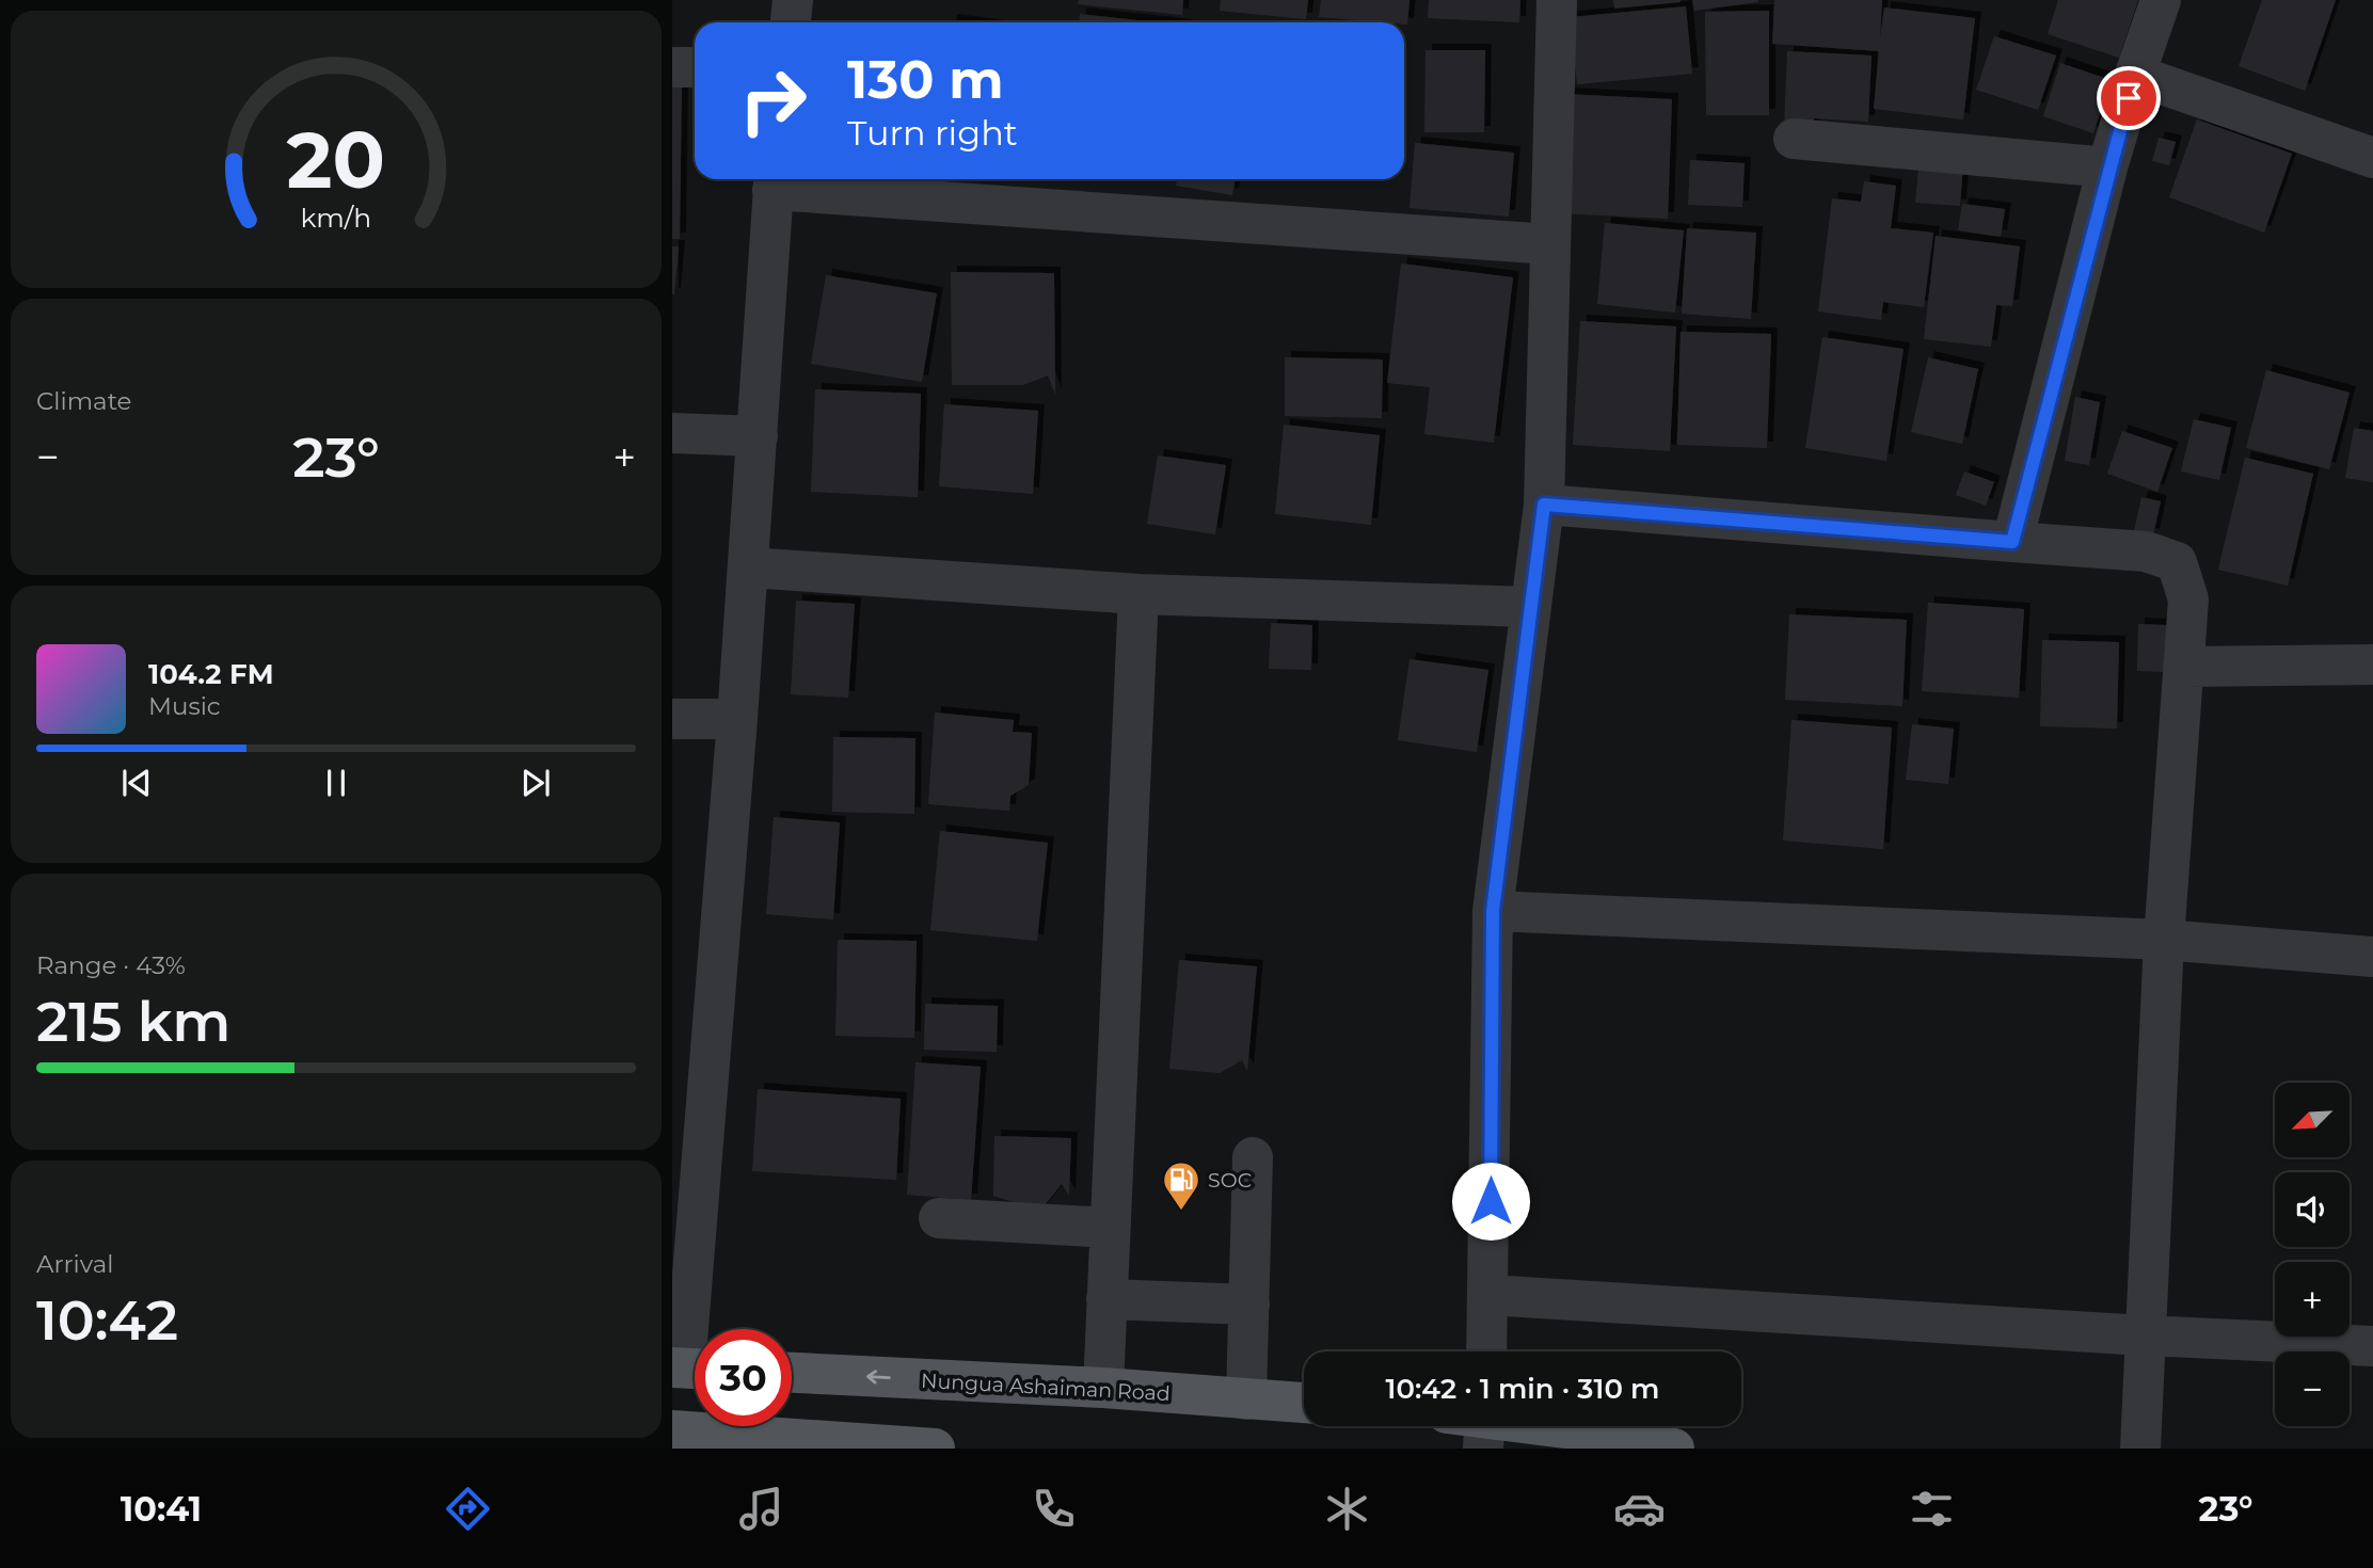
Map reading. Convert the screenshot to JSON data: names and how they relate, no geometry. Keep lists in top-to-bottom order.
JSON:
{
  "streets": {
    "main road": ["Nungua Ashaiman Road"]
  },
  "places": {
    "fuel station": ["SOC"]
  },
  "north": "bottom left",
  "page": {
    "turn": ["130 m", "Turn right"],
    "tile": [
      "Climate",
      ["Range · 43%", "215 km"],
      ["Arrival", "10:42"]
    ],
    "heat": ["−", "23°", "+"],
    "song": ["104.2 FM", "Music"],
    "map_buttons": ["+", "−"],
    "limit": "30",
    "trip": "10:42 · 1 min · 310 m",
    "tabs": ["10:41", "23°"],
    "gauge": ["20", "km/h"]
  }
}
